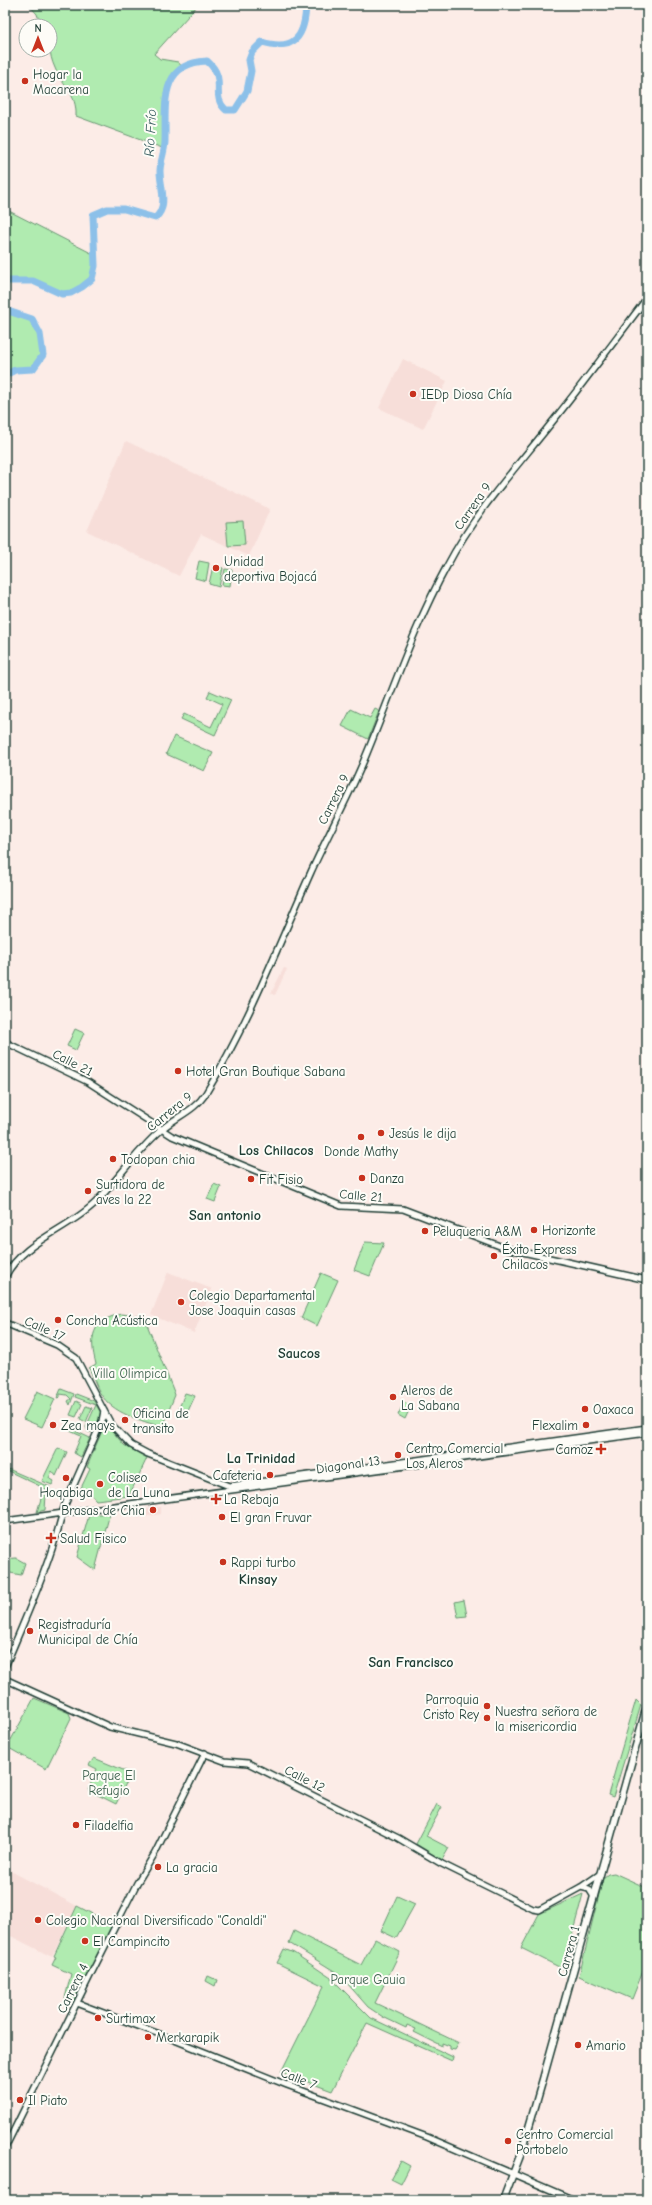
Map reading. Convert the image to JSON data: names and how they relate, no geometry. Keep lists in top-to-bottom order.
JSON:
{
  "streets": {
    "main road": ["Carrera 1"],
    "street": [
      "Carrera 9",
      "Calle 21",
      "Calle 17",
      "Diagonal 13",
      "Calle 12",
      "Carrera 4",
      "Calle 7"
    ]
  },
  "crossings": [
    ["Carrera 9", "Calle 21"],
    ["Calle 17", "Diagonal 13"],
    ["Calle 12", "Carrera 1"],
    ["Calle 12", "Carrera 4"],
    ["Carrera 1", "Calle 7"],
    ["Carrera 4", "Calle 7"]
  ],
  "districts": [
    "Los Chilacos",
    "San antonio",
    "Saucos",
    "La Trinidad",
    "Kinsay",
    "San Francisco"
  ],
  "water": ["Río Frío"],
  "parks": ["Villa Olimpica", "Parque El Refugio", "Parque Gauia"],
  "places": {
    "other": [
      "Hogar la Macarena",
      "IEDp Diosa Chía",
      "Unidad deportiva Bojacá",
      "Hotel Gran Boutique Sabana",
      "Jesús le dija",
      "Donde Mathy",
      "Todopan chia",
      "Danza",
      "Fit Fisio",
      "Surtidora de aves la 22",
      "Horizonte",
      "Peluqueria A&M",
      "Éxito Express Chilacos",
      "Colegio Departamental Jose Joaquin casas",
      "Concha Acústica",
      "Aleros de La Sabana",
      "Oaxaca",
      "Oficina de transito",
      "Zea mays",
      "Flexalim",
      "Centro Comercial Los Aleros",
      "Cafeteria",
      "Hoqabiga",
      "Coliseo de La Luna",
      "Brasas de Chia",
      "El gran Fruvar",
      "Rappi turbo",
      "Registraduría Municipal de Chía",
      "Parroquia Cristo Rey",
      "Nuestra señora de la misericordia",
      "Filadelfia",
      "La gracia",
      "Colegio Nacional Diversificado \"Conaldi\"",
      "El Campincito",
      "Surtimax",
      "Merkarapik",
      "Amario",
      "Il Piato",
      "Centro Comercial Portobelo"
    ],
    "health": ["Camoz", "La Rebaja", "Salud Fisico"]
  },
  "north": "top"
}
